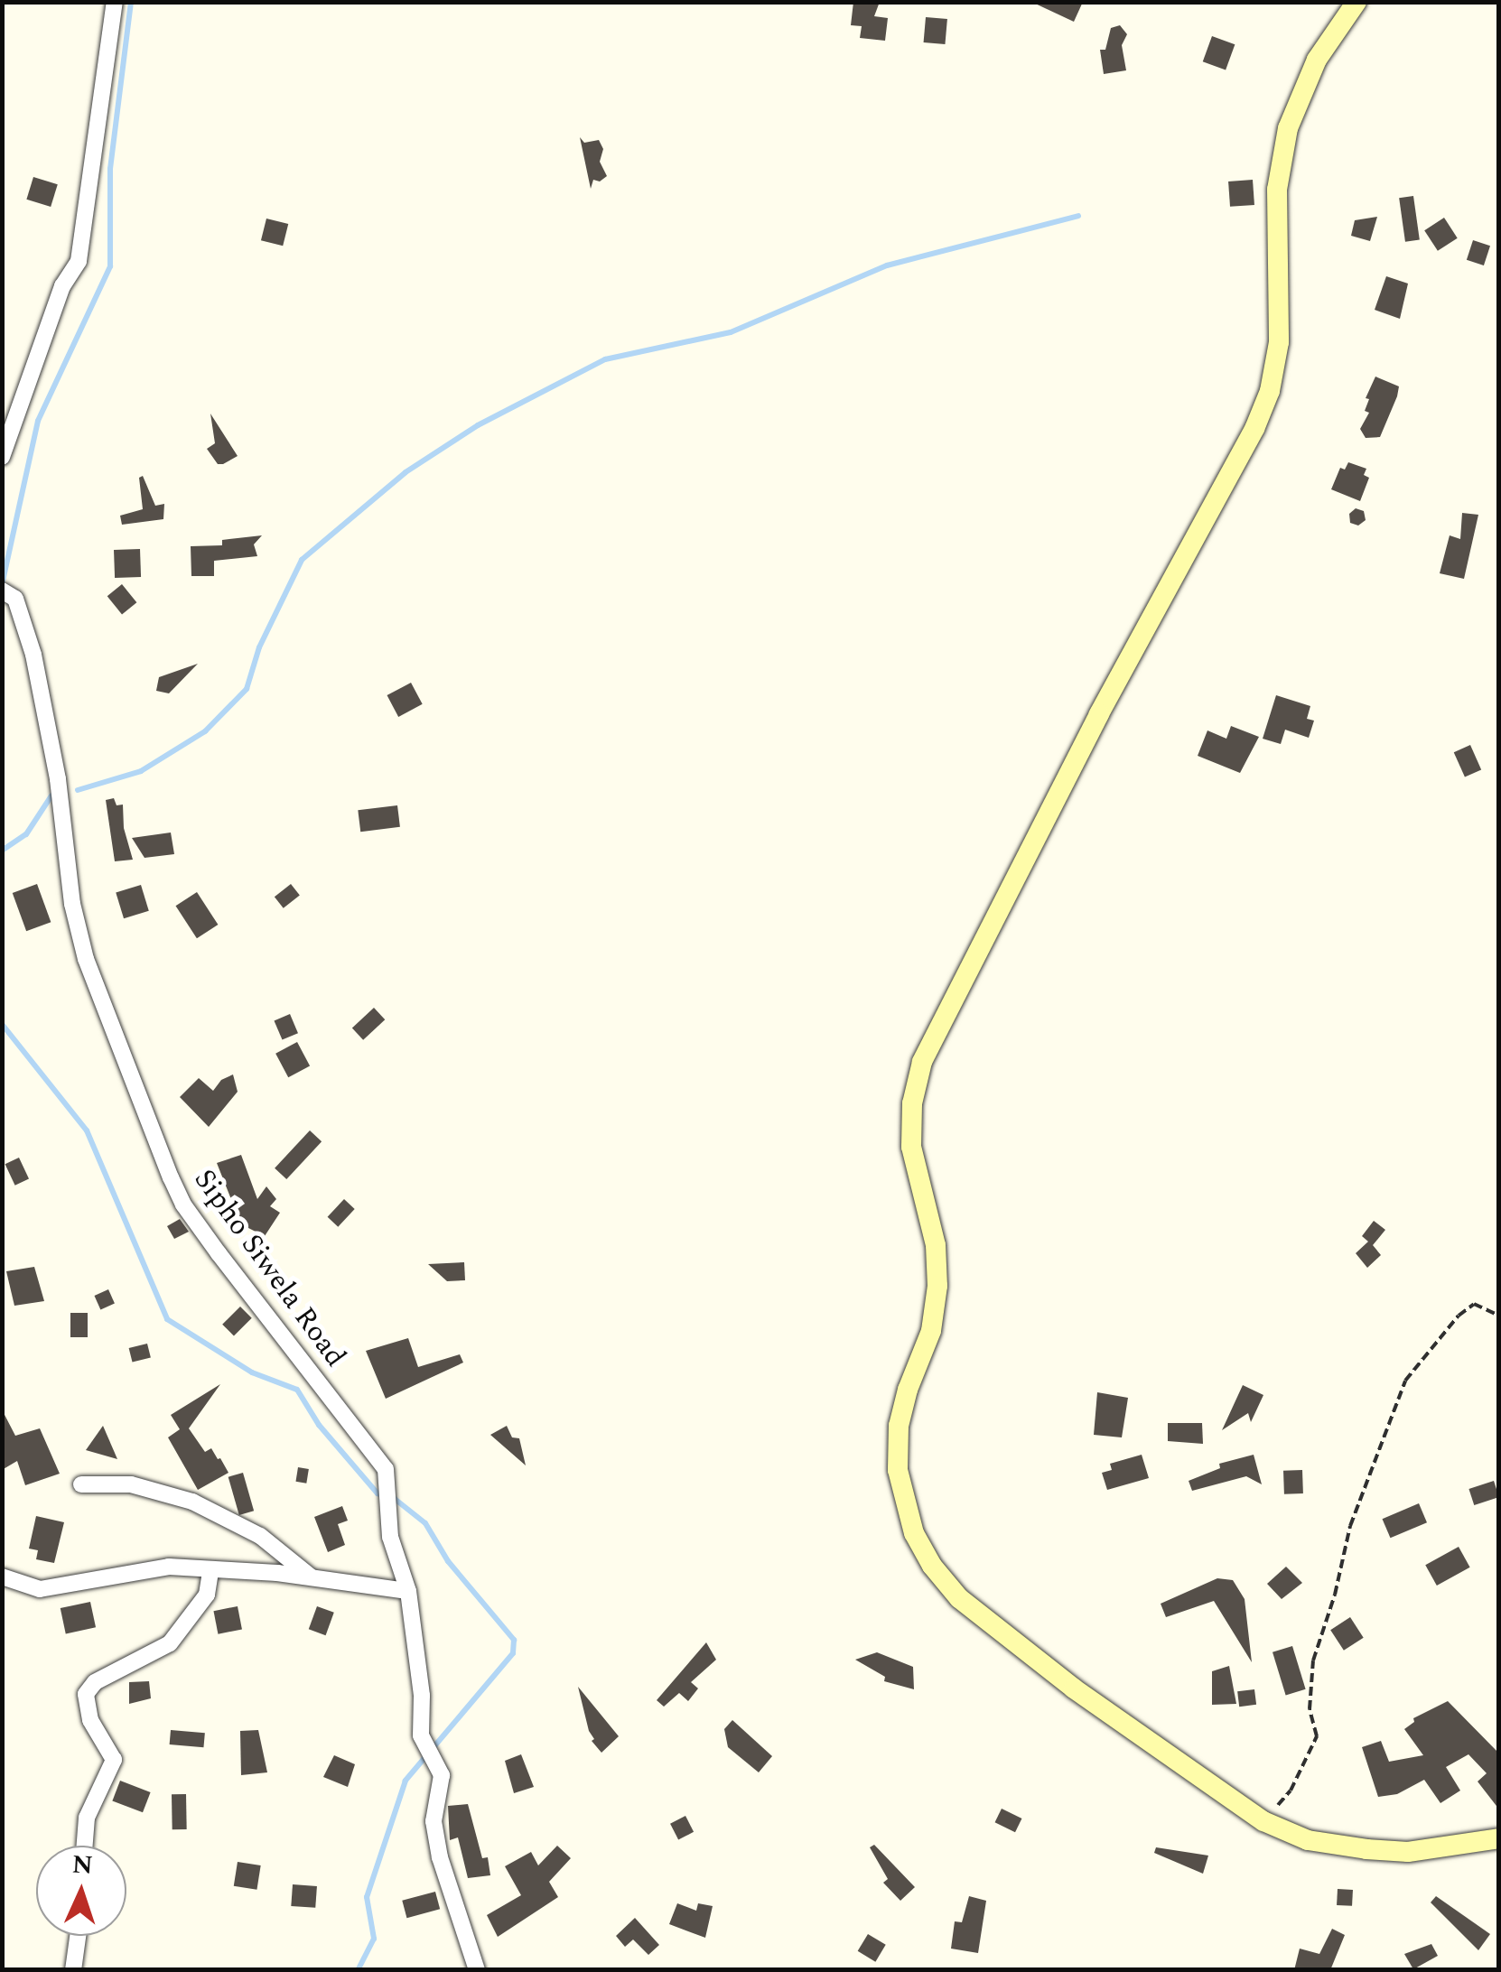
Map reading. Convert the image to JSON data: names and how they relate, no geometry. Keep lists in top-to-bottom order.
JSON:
{
  "streets": {
    "street": ["Sipho Siwela Road"]
  },
  "north": "top"
}
